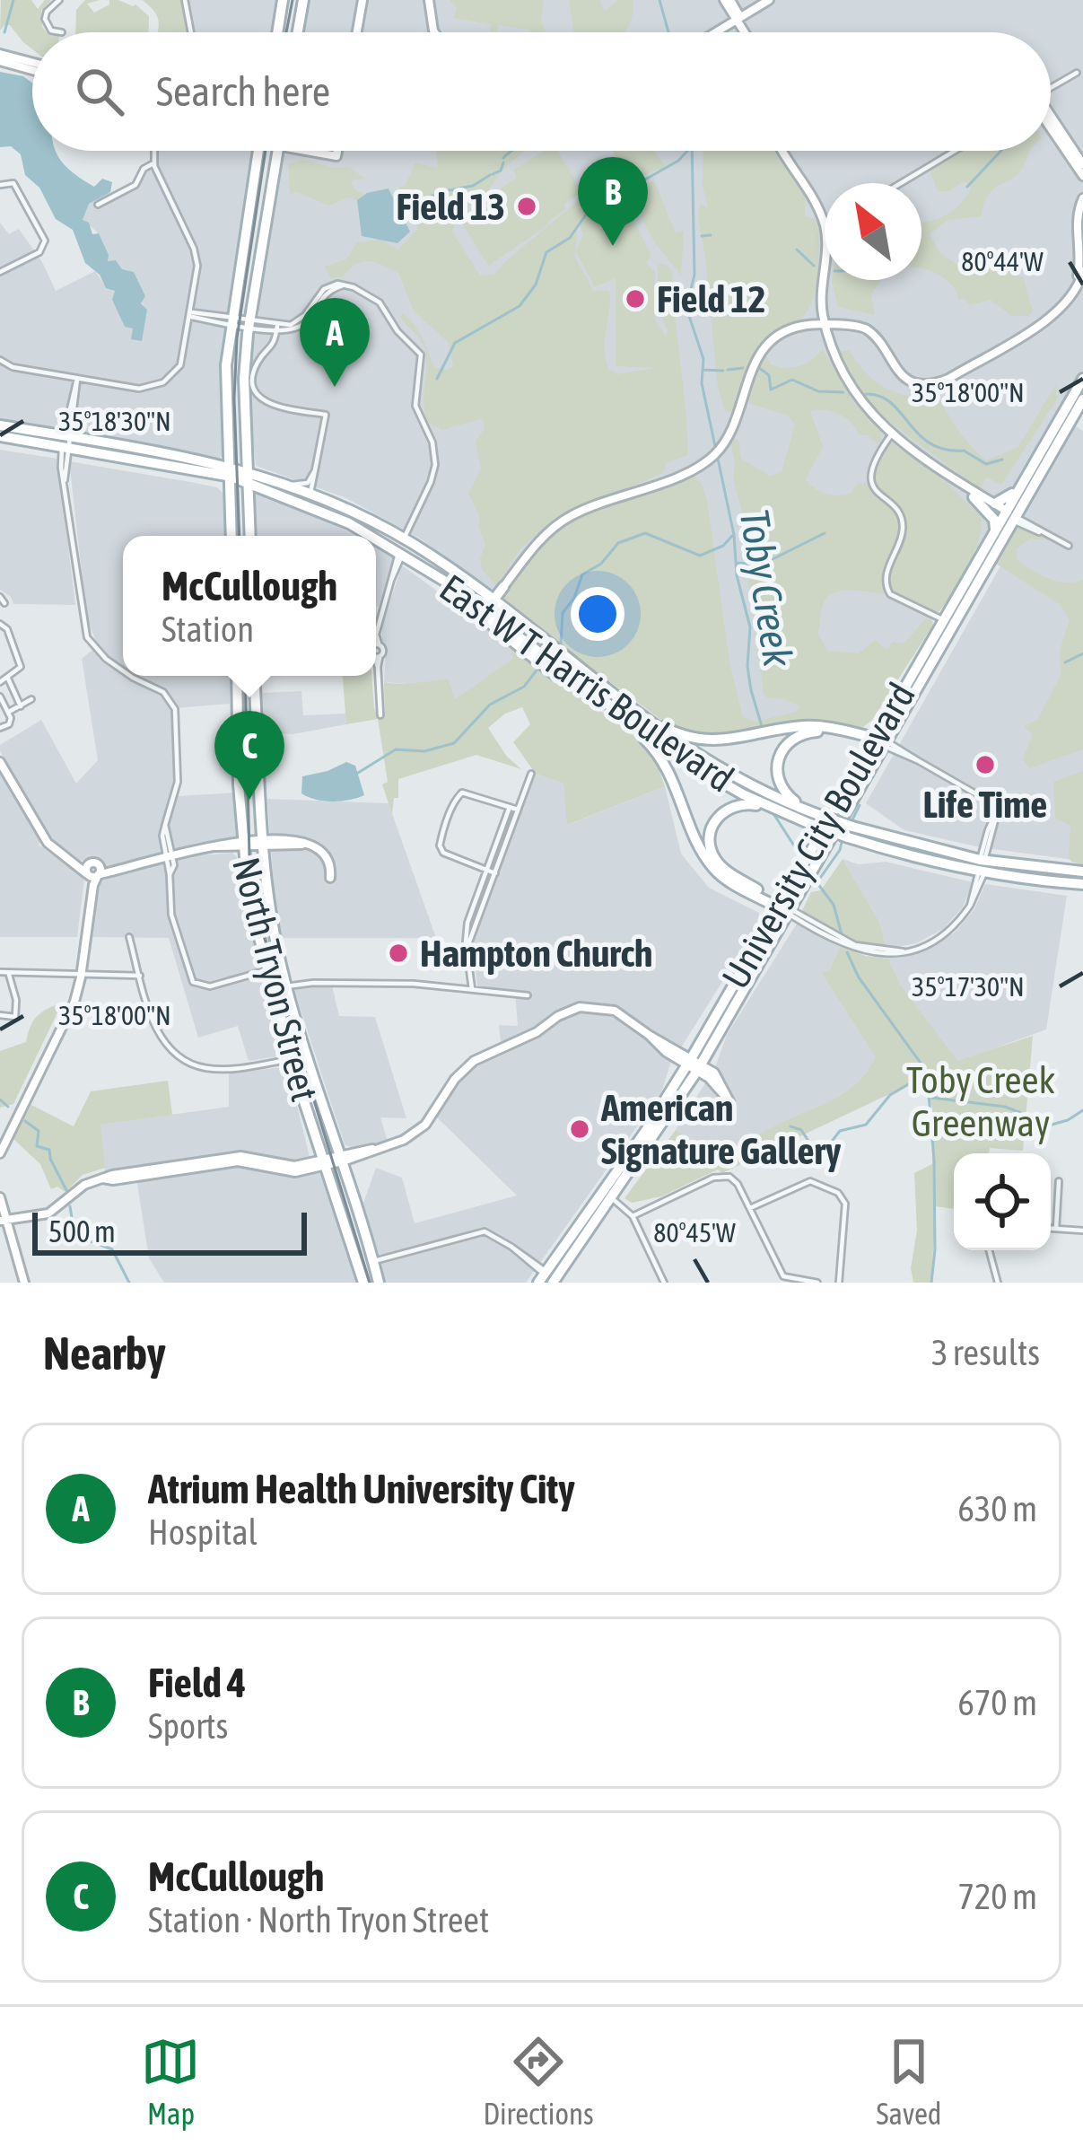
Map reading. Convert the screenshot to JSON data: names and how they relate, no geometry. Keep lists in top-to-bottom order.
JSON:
{
  "streets": {
    "main road": ["East W T Harris Boulevard", "University City Boulevard", "North Tryon Street"]
  },
  "water": ["Toby Creek"],
  "parks": ["Toby Creek Greenway"],
  "places": [
    "Field 13",
    "Field 12",
    "Life Time",
    "Hampton Church",
    "American Signature Gallery"
  ],
  "scale_bar": "500 m",
  "north": "top left",
  "page": {
    "search": "Search here",
    "pins": ["B", "A", "C"],
    "popup": ["McCullough", "Station"],
    "scale": "500 m",
    "heading": ["Nearby", "3 results"],
    "list": [
      {
        "mark": "A",
        "name": "Atrium Health University City",
        "note": "Hospital",
        "value": "630 m"
      },
      {
        "mark": "B",
        "name": "Field 4",
        "note": "Sports",
        "value": "670 m"
      },
      {
        "mark": "C",
        "name": "McCullough",
        "note": "Station · North Tryon Street",
        "value": "720 m"
      }
    ],
    "nav": ["Map", "Directions", "Saved"]
  },
  "coordinates": [
    "80°44'W",
    "35°18'00\"N",
    "35°18'30\"N",
    "35°17'30\"N",
    "80°45'W"
  ]
}
